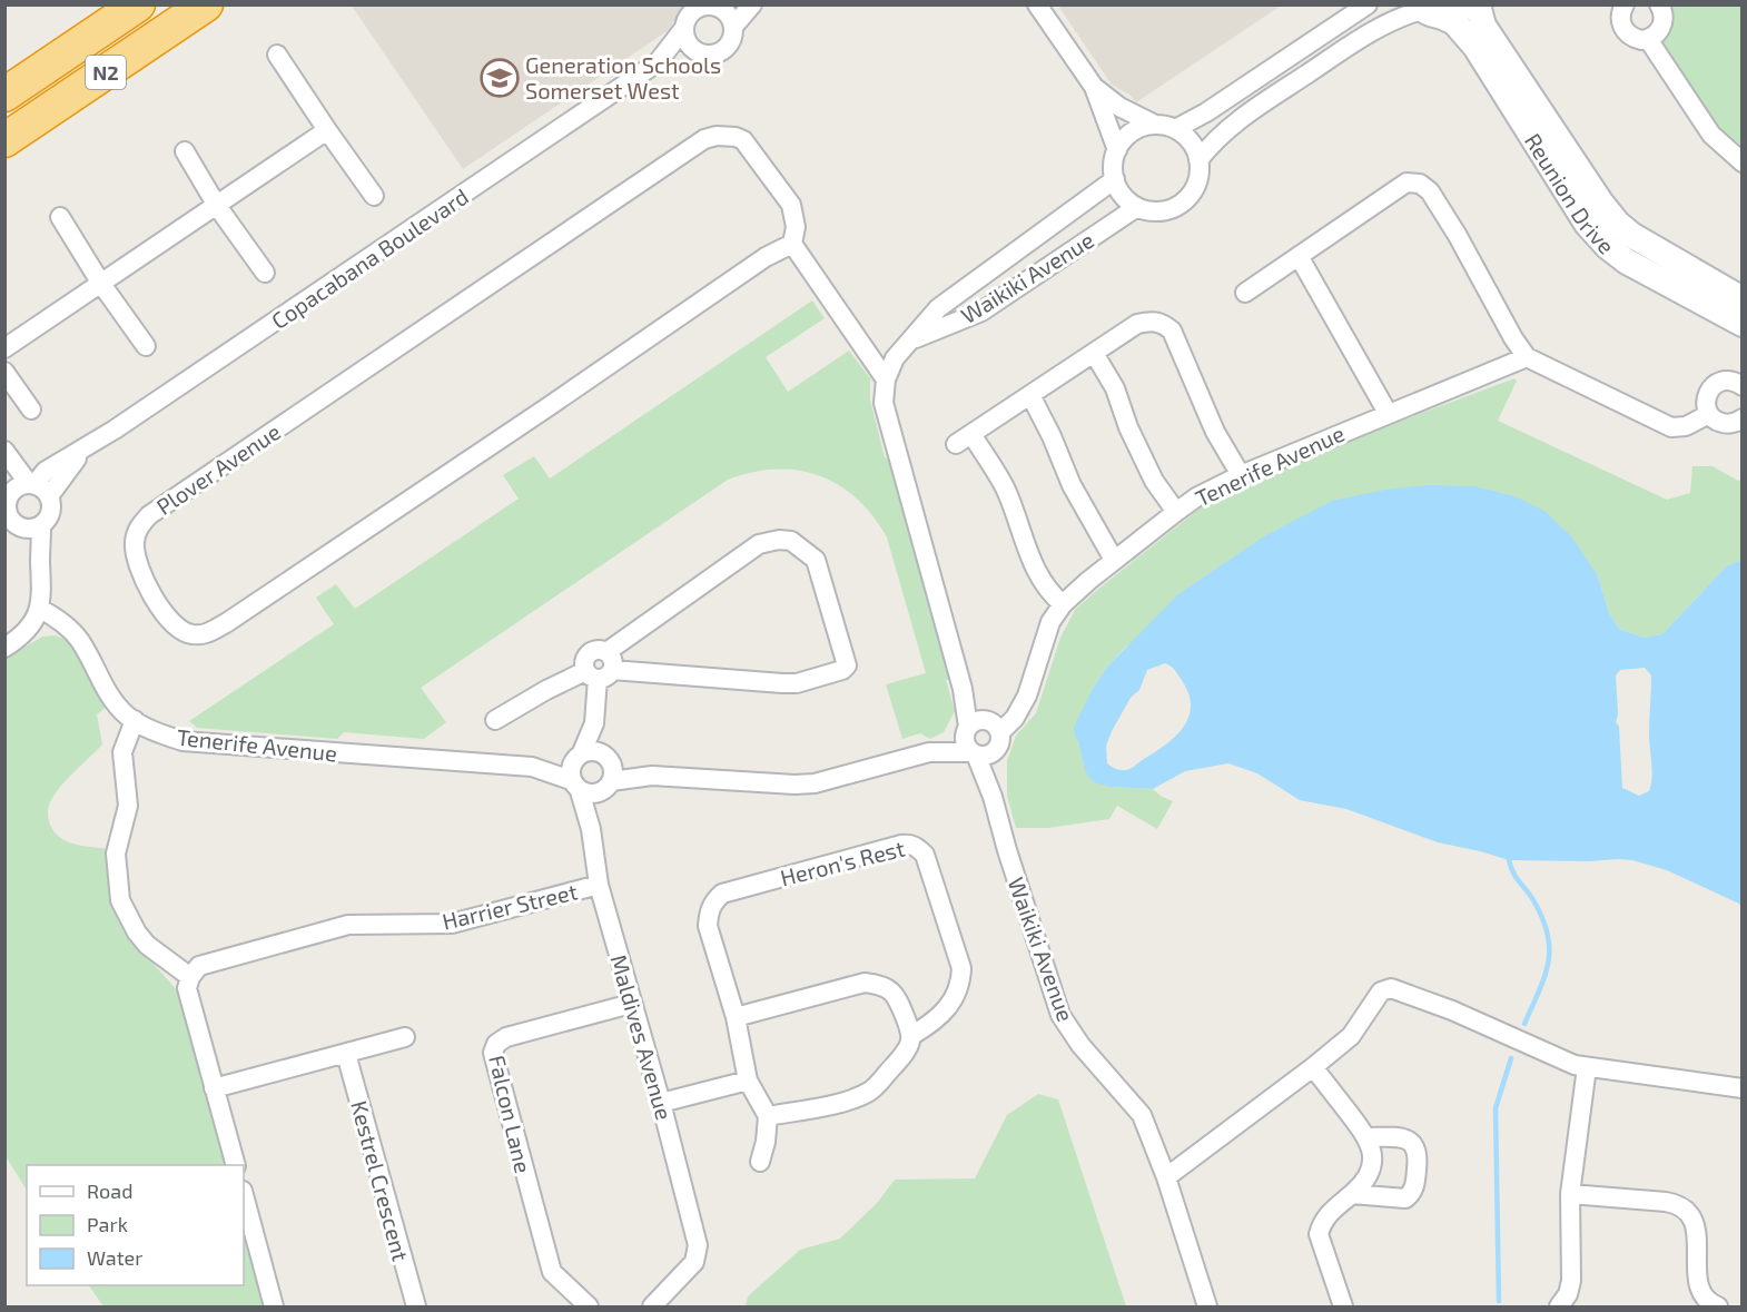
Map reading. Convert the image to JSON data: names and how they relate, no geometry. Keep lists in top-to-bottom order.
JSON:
{
  "streets": {
    "highway": ["N2"],
    "street": [
      "Reunion Drive",
      "Copacabana Boulevard",
      "Waikiki Avenue",
      "Tenerife Avenue",
      "Plover Avenue",
      "Heron's Rest",
      "Harrier Street",
      "Maldives Avenue",
      "Falcon Lane",
      "Kestrel Crescent"
    ]
  },
  "crossings": [
    ["Waikiki Avenue", "Tenerife Avenue"],
    ["Tenerife Avenue", "Maldives Avenue"],
    ["Harrier Street", "Maldives Avenue"],
    ["Maldives Avenue", "Falcon Lane"]
  ],
  "places": {
    "school or university": ["Generation Schools Somerset West"]
  },
  "legend": ["Road", "Park", "Water"]
}
